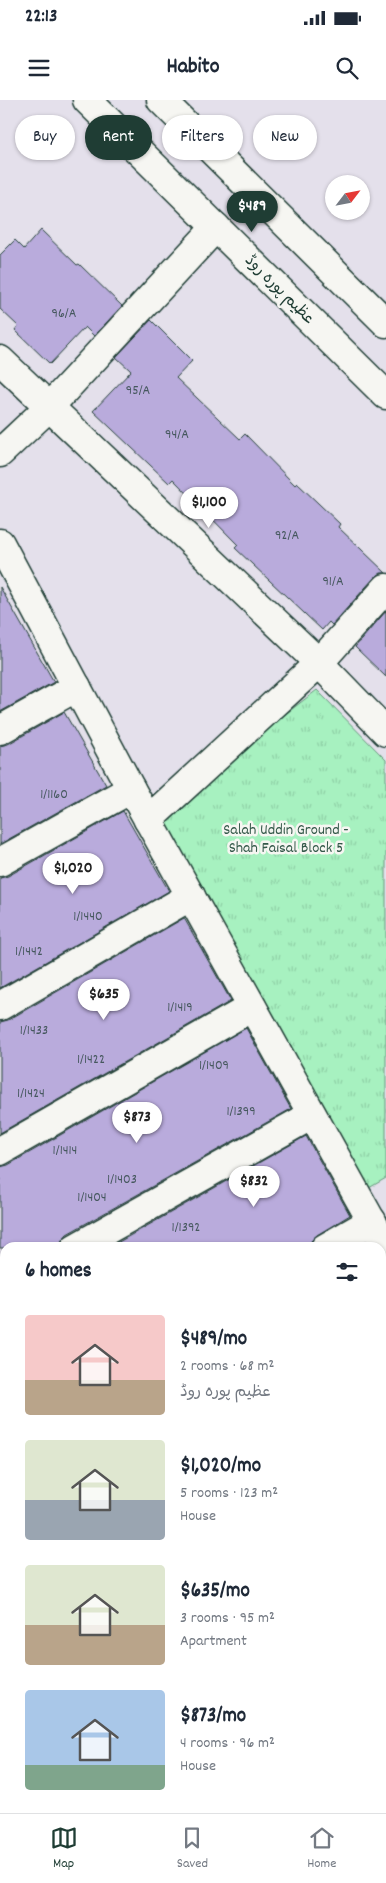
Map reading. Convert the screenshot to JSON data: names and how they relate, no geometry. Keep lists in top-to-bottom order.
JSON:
{
  "streets": {
    "street": ["عظیم پورہ روڈ"]
  },
  "parks": ["Salah Uddin Ground - Shah Faisal Block 5"],
  "house_numbers": [
    "96/A",
    "95/A",
    "94/A",
    "92/A",
    "91/A",
    "1/1160",
    "1/1440",
    "1/1442",
    "1/1419",
    "1/1433",
    "1/1422",
    "1/1409",
    "1/1424",
    "1/1399",
    "1/1414",
    "1/1403",
    "1/1404",
    "1/1392"
  ],
  "north": "top right",
  "page": {
    "status": "22:13",
    "header": "Habito",
    "chip": [
      "Buy",
      "Rent",
      "Filters",
      "New"
    ],
    "price": [
      "$489",
      "$1,100",
      "$1,020",
      "$635",
      "$873",
      "$832"
    ],
    "heading": "6 homes",
    "list": [
      {
        "name": "$489/mo",
        "note": "2 rooms · 68 m² · عظیم پورہ روڈ"
      },
      {
        "name": "$1,020/mo",
        "note": "5 rooms · 123 m² · House"
      },
      {
        "name": "$635/mo",
        "note": "3 rooms · 95 m² · Apartment"
      },
      {
        "name": "$873/mo",
        "note": "4 rooms · 96 m² · House"
      }
    ],
    "tabs": ["Map", "Saved", "Home"]
  }
}
